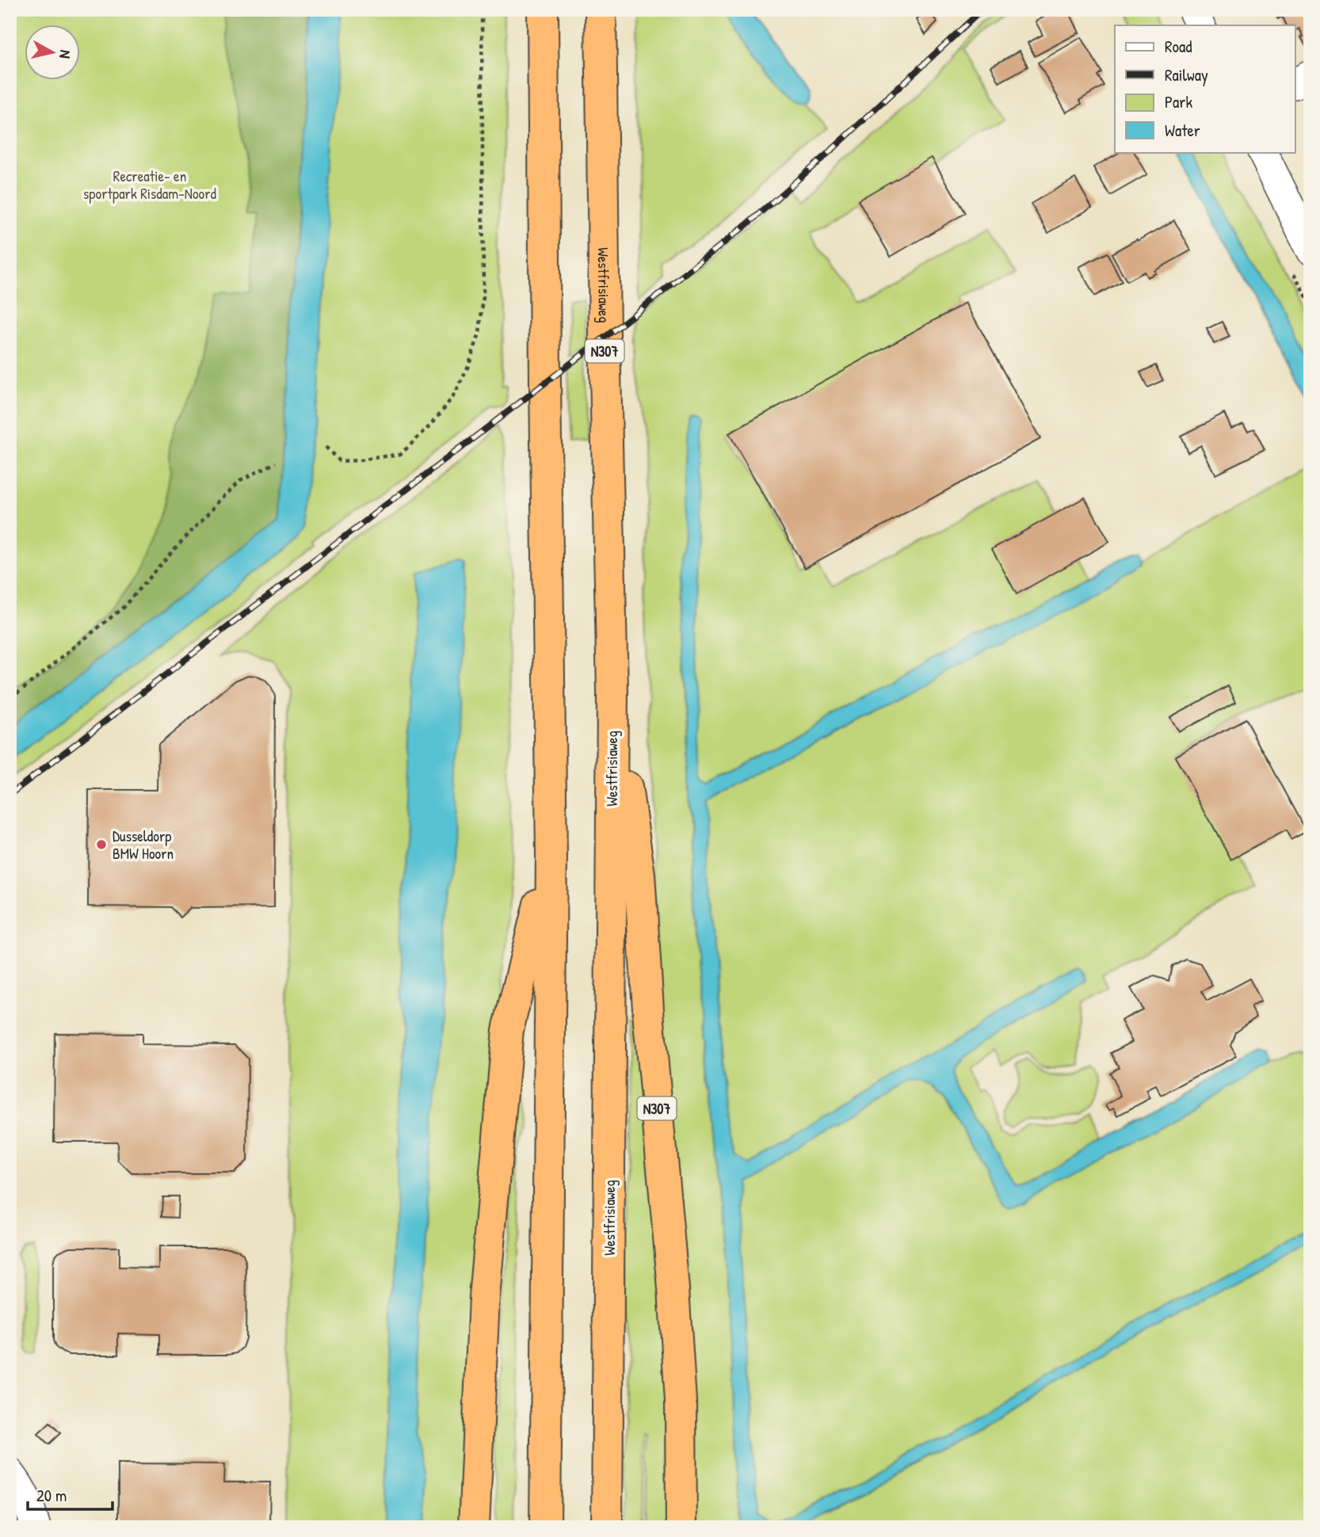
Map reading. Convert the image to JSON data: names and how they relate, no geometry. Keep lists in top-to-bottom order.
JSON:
{
  "streets": {
    "highway": ["Westfrisiaweg", "N307"]
  },
  "crossings": [
    ["Westfrisiaweg", "N307"]
  ],
  "parks": ["Recreatie- en sportpark Risdam-Noord"],
  "places": ["Dusseldorp BMW Hoorn"],
  "legend": [
    "Road",
    "Railway",
    "Park",
    "Water"
  ],
  "scale_bar": "20 m",
  "north": "right"
}
